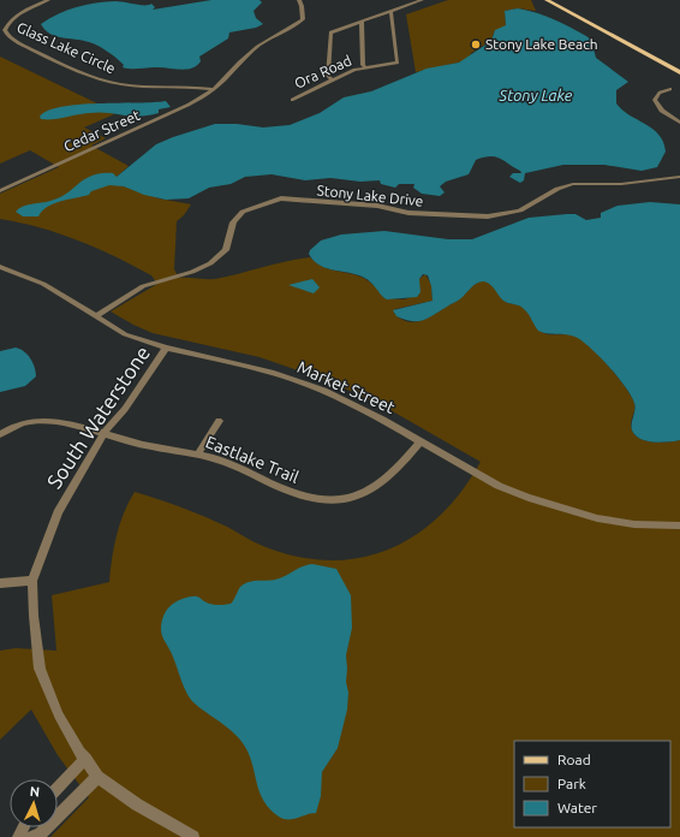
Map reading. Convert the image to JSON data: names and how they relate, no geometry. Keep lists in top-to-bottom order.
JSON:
{
  "streets": {
    "street": [
      "Glass Lake Circle",
      "Ora Road",
      "Cedar Street",
      "Stony Lake Drive",
      "Market Street",
      "South Waterstone",
      "Eastlake Trail"
    ]
  },
  "crossings": [
    ["Glass Lake Circle", "Cedar Street"],
    ["Stony Lake Drive", "Market Street"],
    ["Market Street", "South Waterstone"],
    ["Market Street", "Eastlake Trail"],
    ["South Waterstone", "Eastlake Trail"]
  ],
  "water": ["Stony Lake"],
  "places": ["Stony Lake Beach"],
  "legend": ["Road", "Park", "Water"],
  "north": "top"
}
